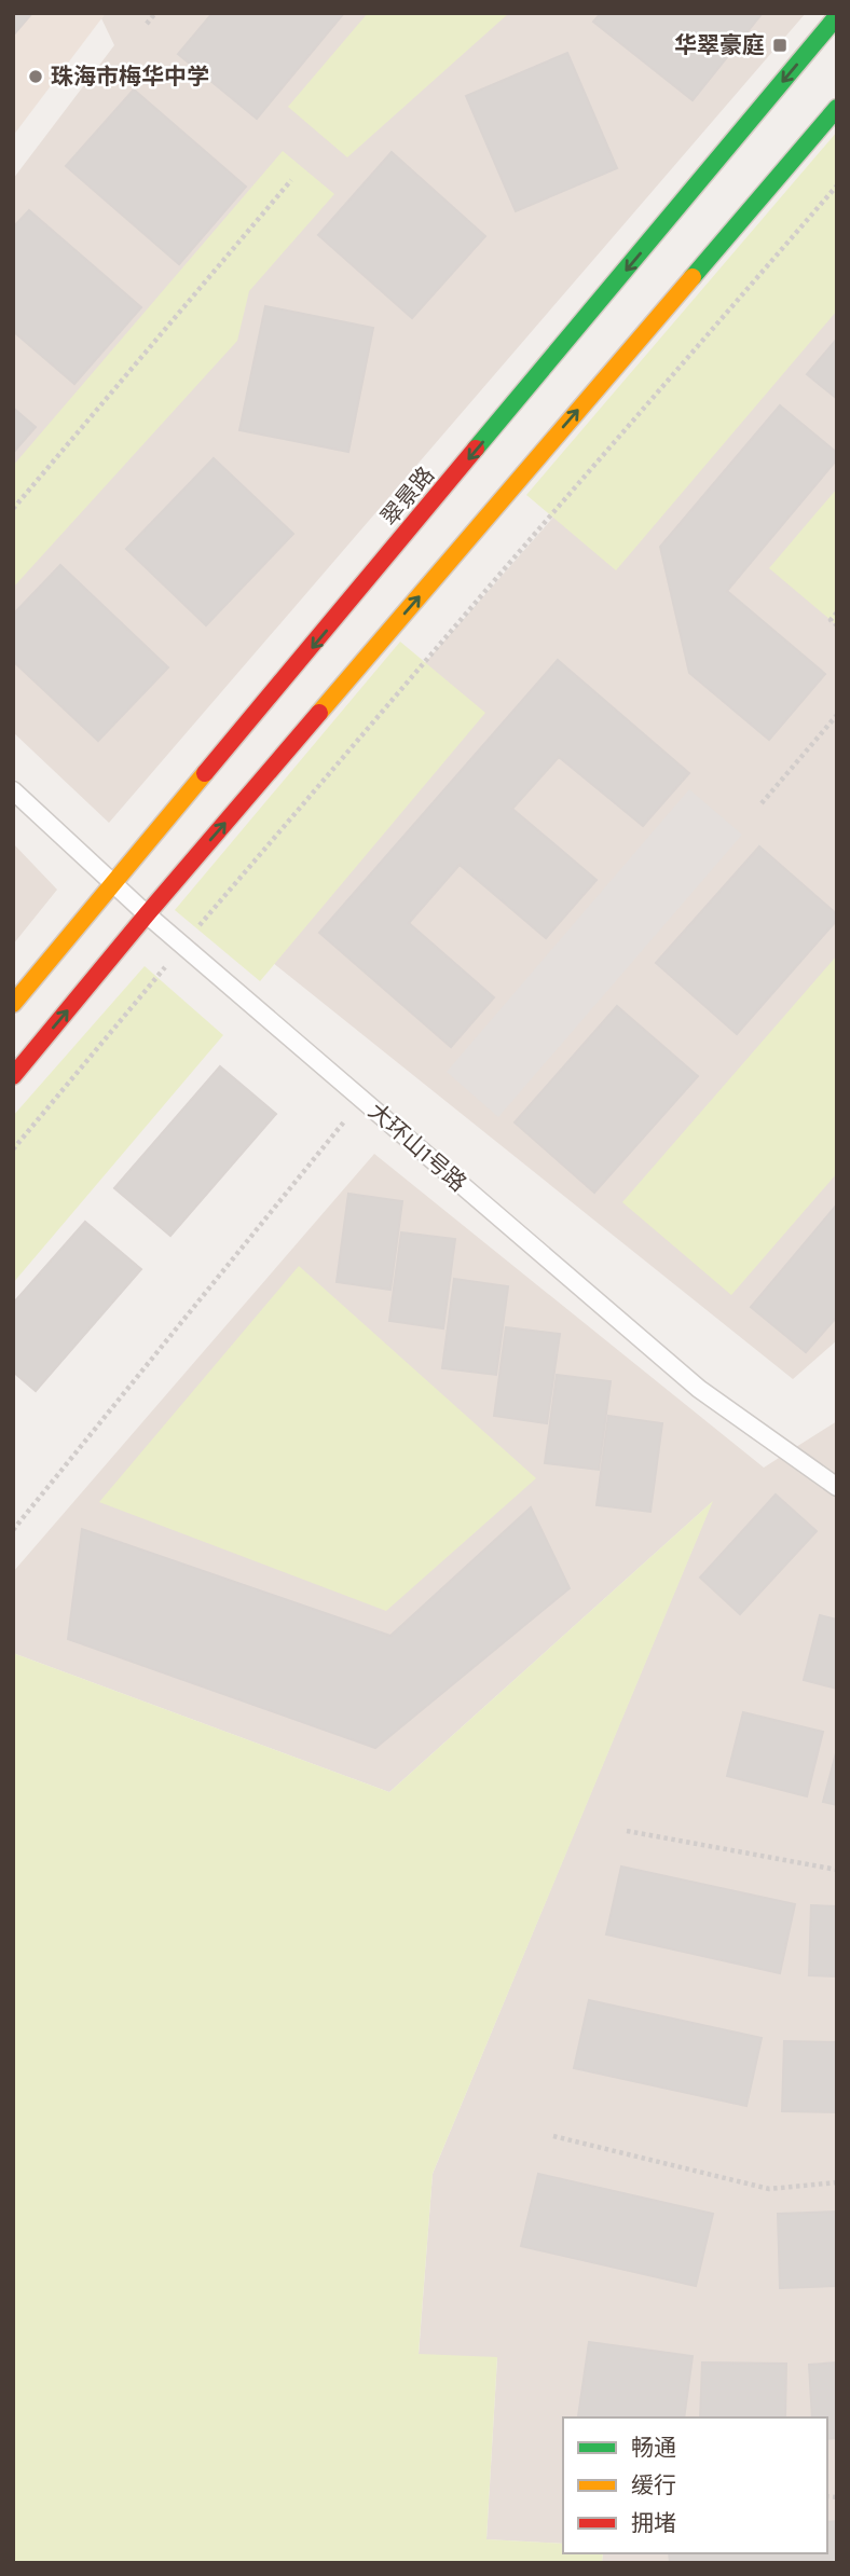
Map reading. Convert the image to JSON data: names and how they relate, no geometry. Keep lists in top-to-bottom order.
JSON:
{
  "streets": {
    "main road": ["翠景路"],
    "lane": ["大环山1号路"]
  },
  "crossings": [
    ["翠景路", "大环山1号路"]
  ],
  "places": {
    "transit": ["华翠豪庭"],
    "other": ["珠海市梅华中学"]
  },
  "legend": ["畅通", "缓行", "拥堵"]
}
